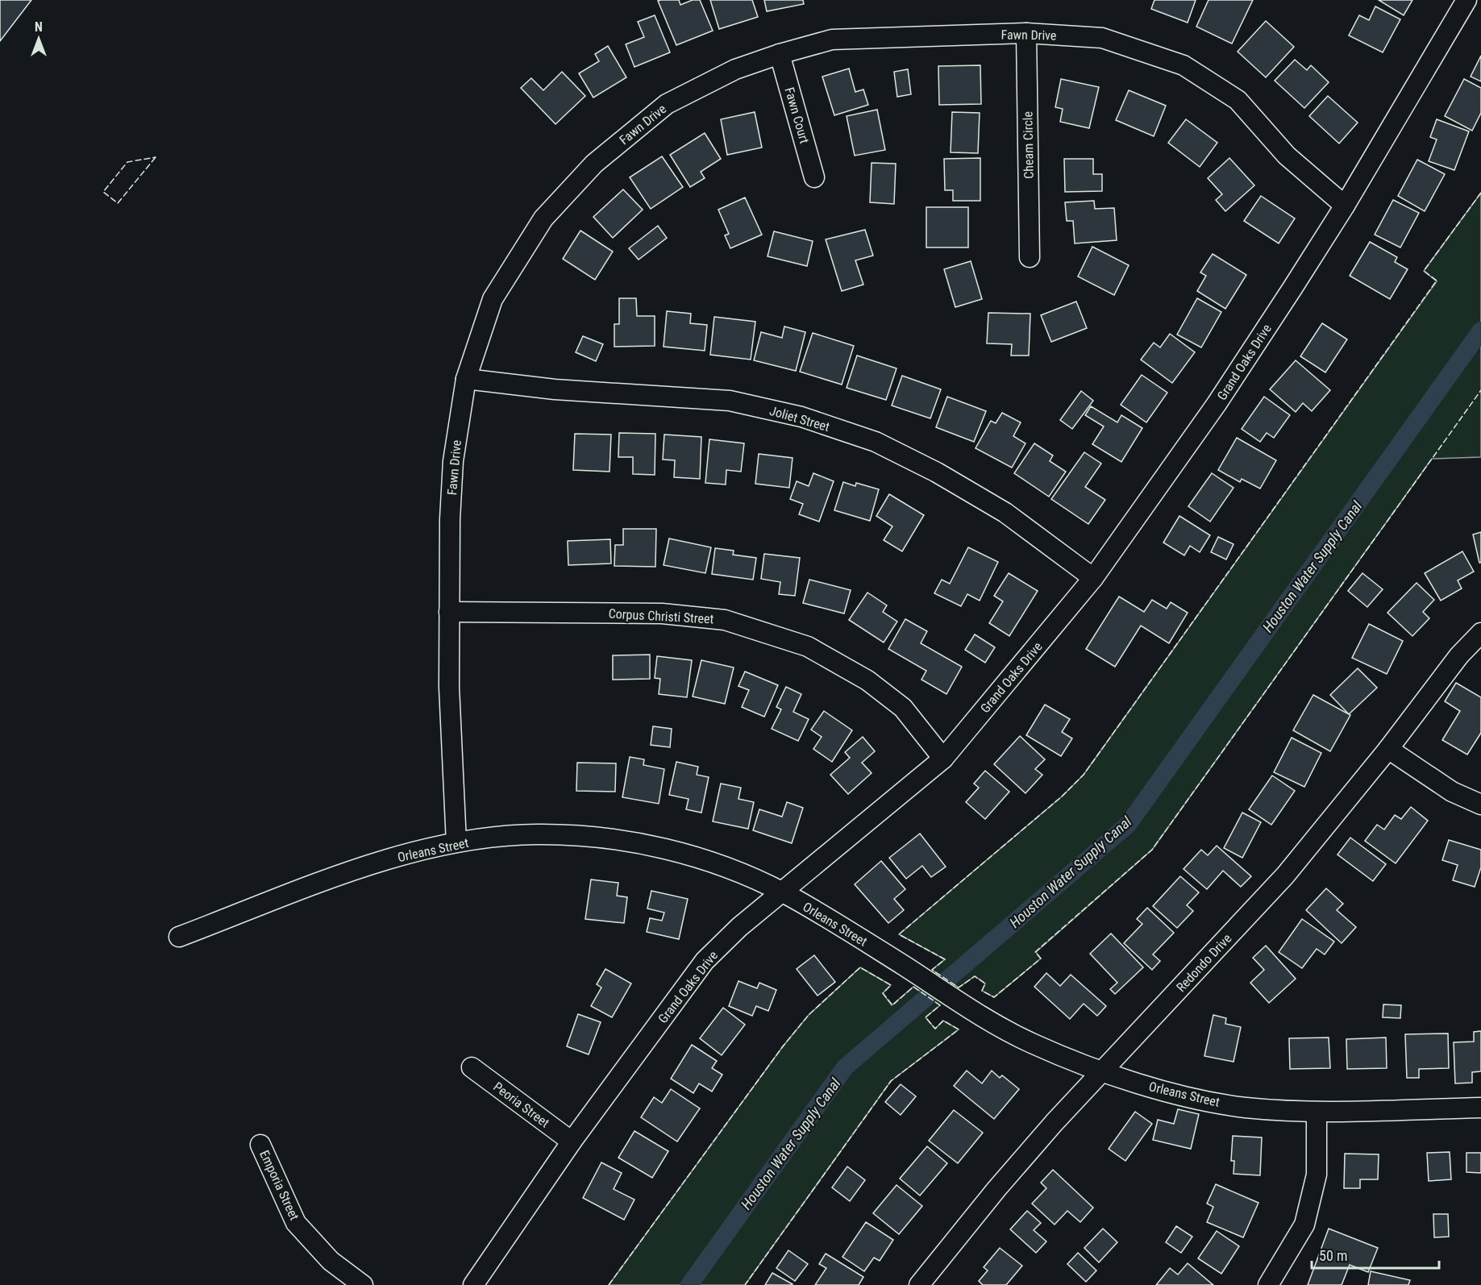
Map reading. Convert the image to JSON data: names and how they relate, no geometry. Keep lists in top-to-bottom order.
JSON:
{
  "streets": {
    "street": [
      "Fawn Drive",
      "Fawn Court",
      "Cheam Circle",
      "Grand Oaks Drive",
      "Joliet Street",
      "Corpus Christi Street",
      "Orleans Street",
      "Redondo Drive",
      "Peoria Street",
      "Emporia Street"
    ]
  },
  "crossings": [
    ["Fawn Drive", "Fawn Court"],
    ["Fawn Drive", "Cheam Circle"],
    ["Fawn Drive", "Grand Oaks Drive"],
    ["Fawn Drive", "Joliet Street"],
    ["Fawn Drive", "Corpus Christi Street"],
    ["Fawn Drive", "Orleans Street"],
    ["Grand Oaks Drive", "Joliet Street"],
    ["Grand Oaks Drive", "Corpus Christi Street"],
    ["Grand Oaks Drive", "Orleans Street"],
    ["Grand Oaks Drive", "Peoria Street"],
    ["Orleans Street", "Redondo Drive"]
  ],
  "water": ["Houston Water Supply Canal"],
  "scale_bar": "50 m",
  "north": "top"
}
